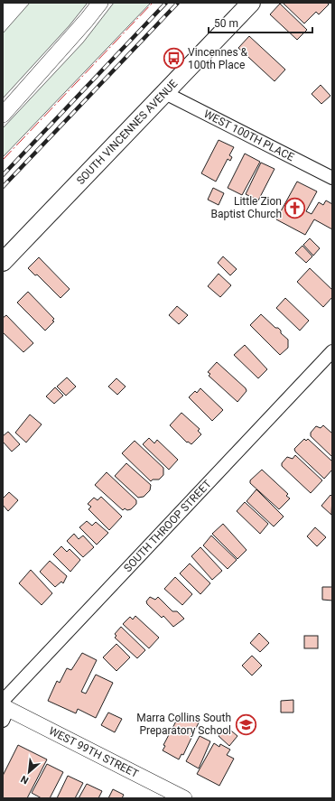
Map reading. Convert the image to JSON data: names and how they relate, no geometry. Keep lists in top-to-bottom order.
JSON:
{
  "streets": {
    "main road": ["SOUTH VINCENNES AVENUE"],
    "street": ["WEST 100TH PLACE", "SOUTH THROOP STREET", "WEST 99TH STREET"]
  },
  "crossings": [
    ["SOUTH VINCENNES AVENUE", "WEST 100TH PLACE"],
    ["SOUTH THROOP STREET", "WEST 99TH STREET"]
  ],
  "places": {
    "bus stop": ["Vincennes & 100th Place"],
    "church": ["Little Zion Baptist Church"],
    "school or university": ["Marra Collins South Preparatory School"]
  },
  "scale_bar": "50 m",
  "north": "bottom left"
}
